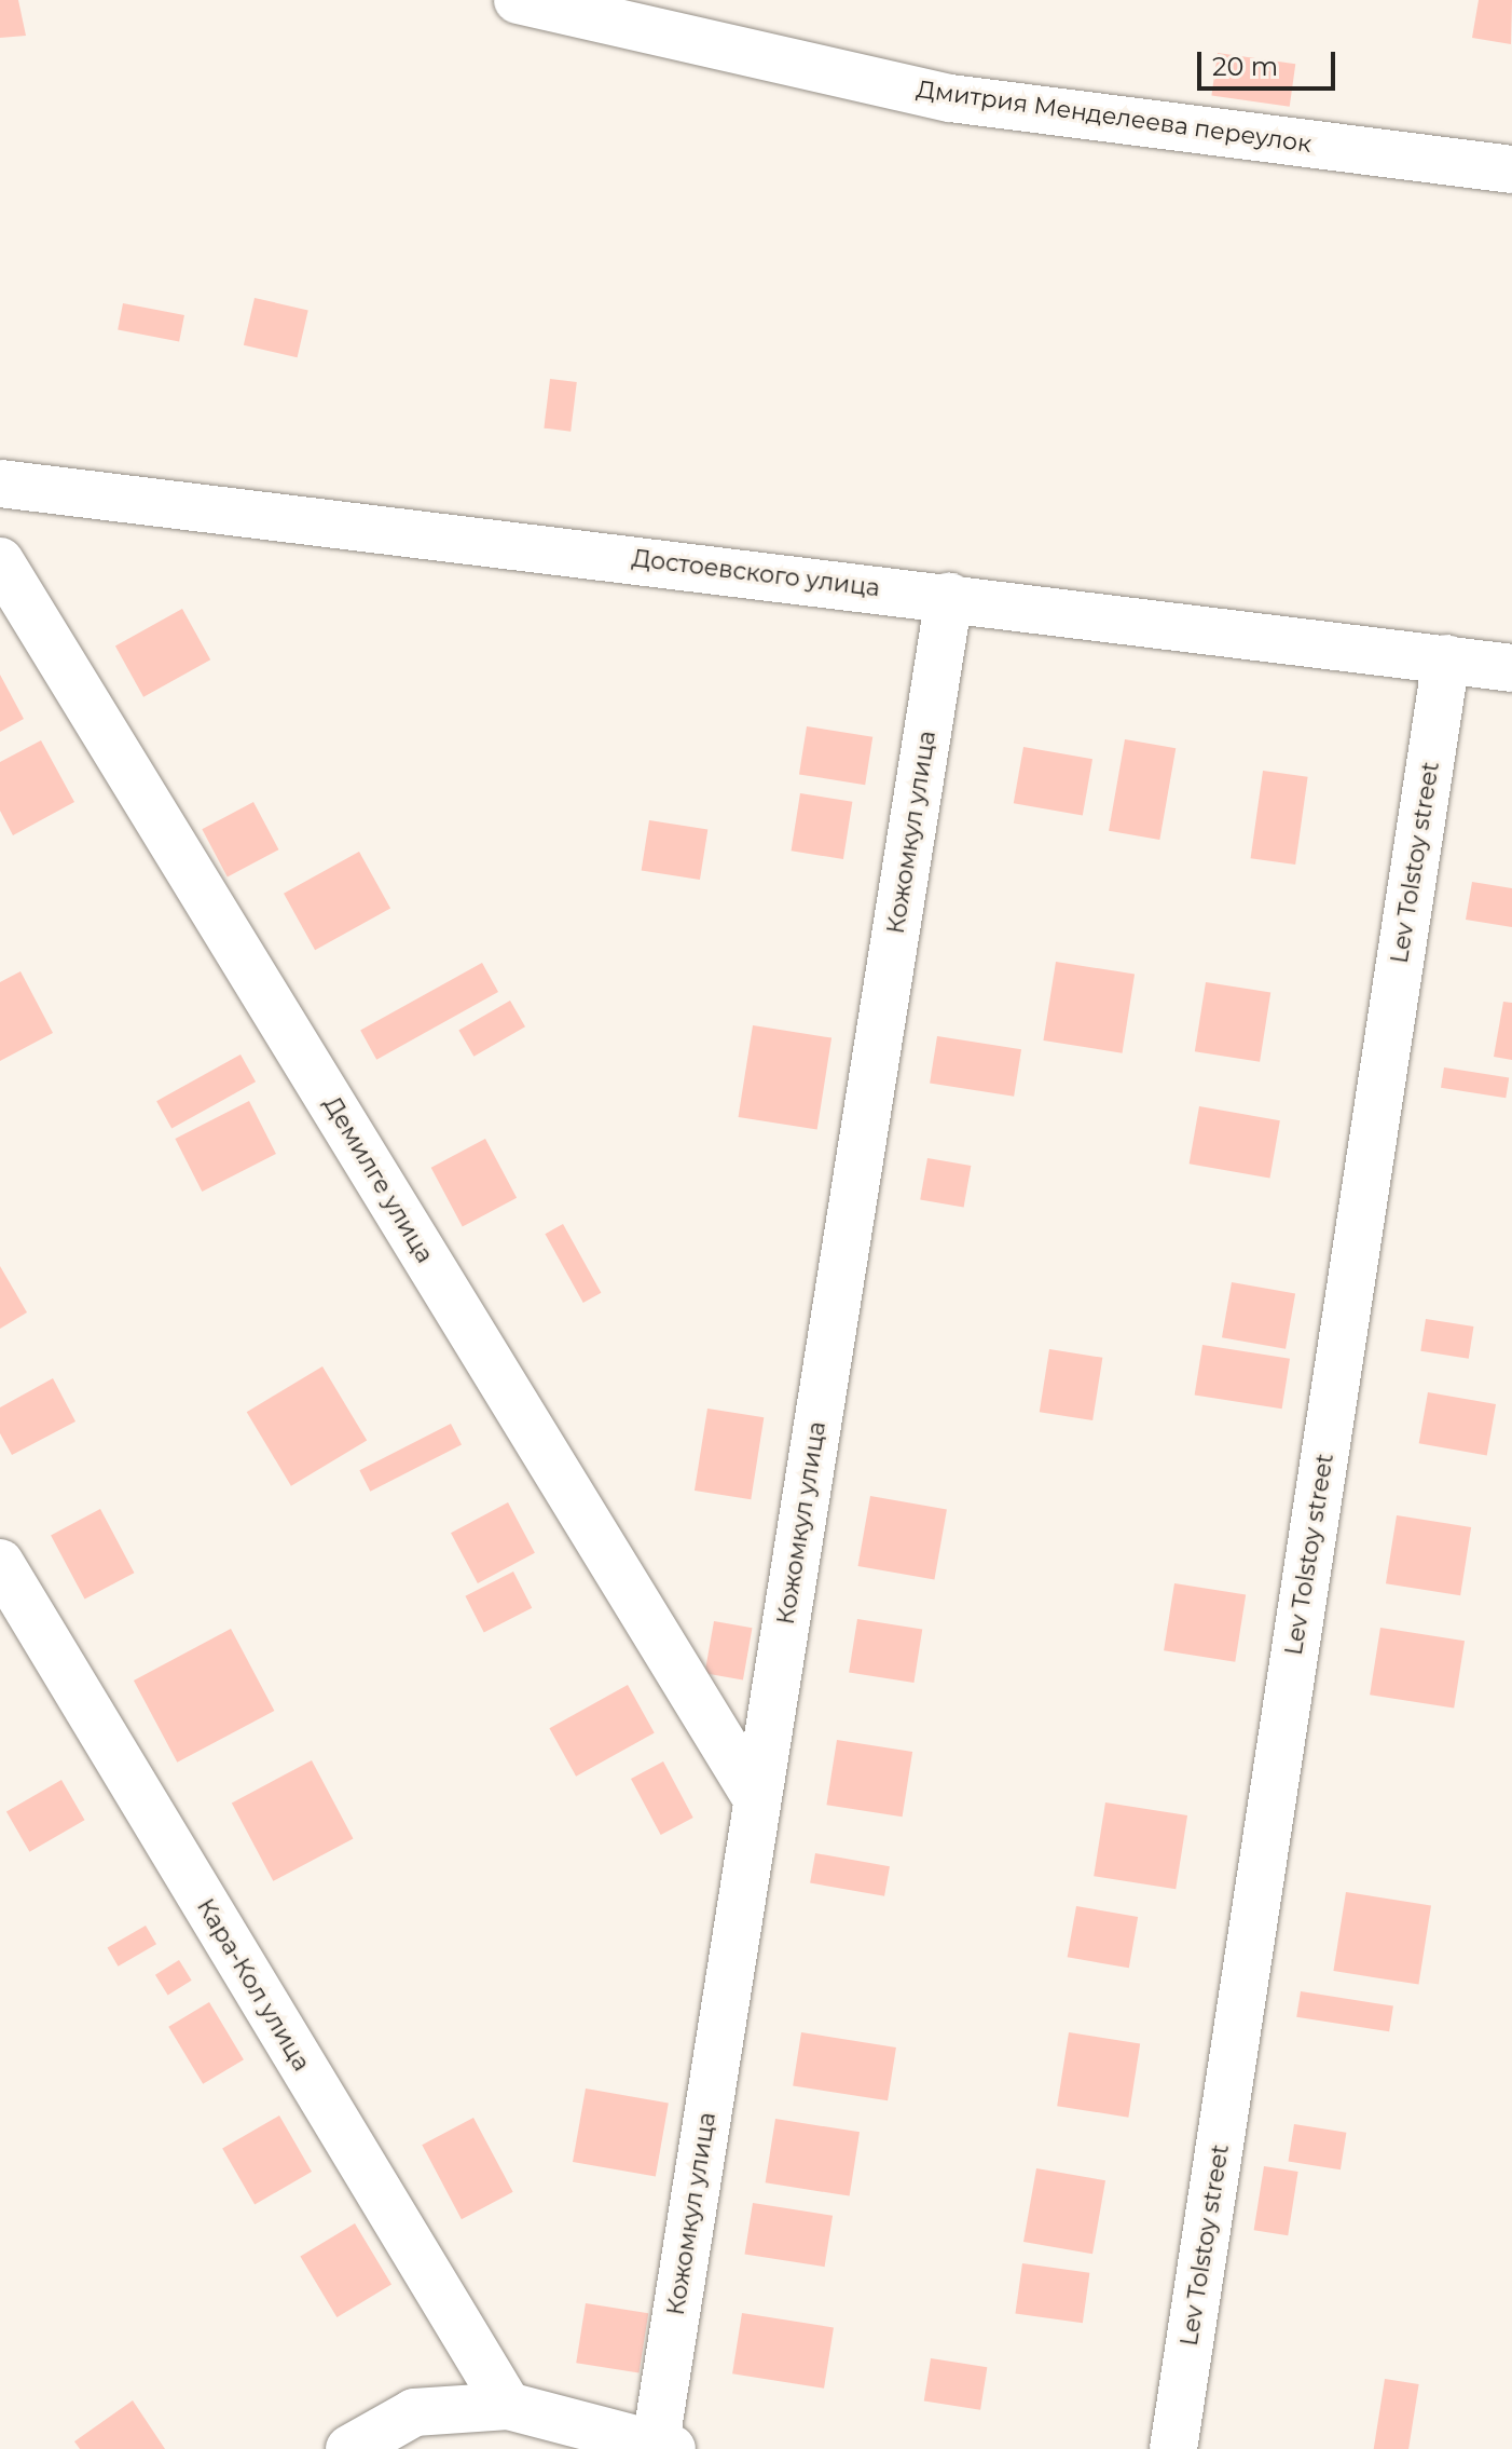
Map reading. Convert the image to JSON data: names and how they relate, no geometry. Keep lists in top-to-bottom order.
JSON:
{
  "streets": {
    "street": [
      "Дмитрия Менделеева переулок",
      "Достоевского улица",
      "Кожомкул улица",
      "Lev Tolstoy street",
      "Демилге улица",
      "Кара-Кол улица"
    ]
  },
  "crossings": [
    ["Достоевского улица", "Кожомкул улица"],
    ["Достоевского улица", "Lev Tolstoy street"],
    ["Кожомкул улица", "Демилге улица"]
  ],
  "scale_bar": "20 m"
}
